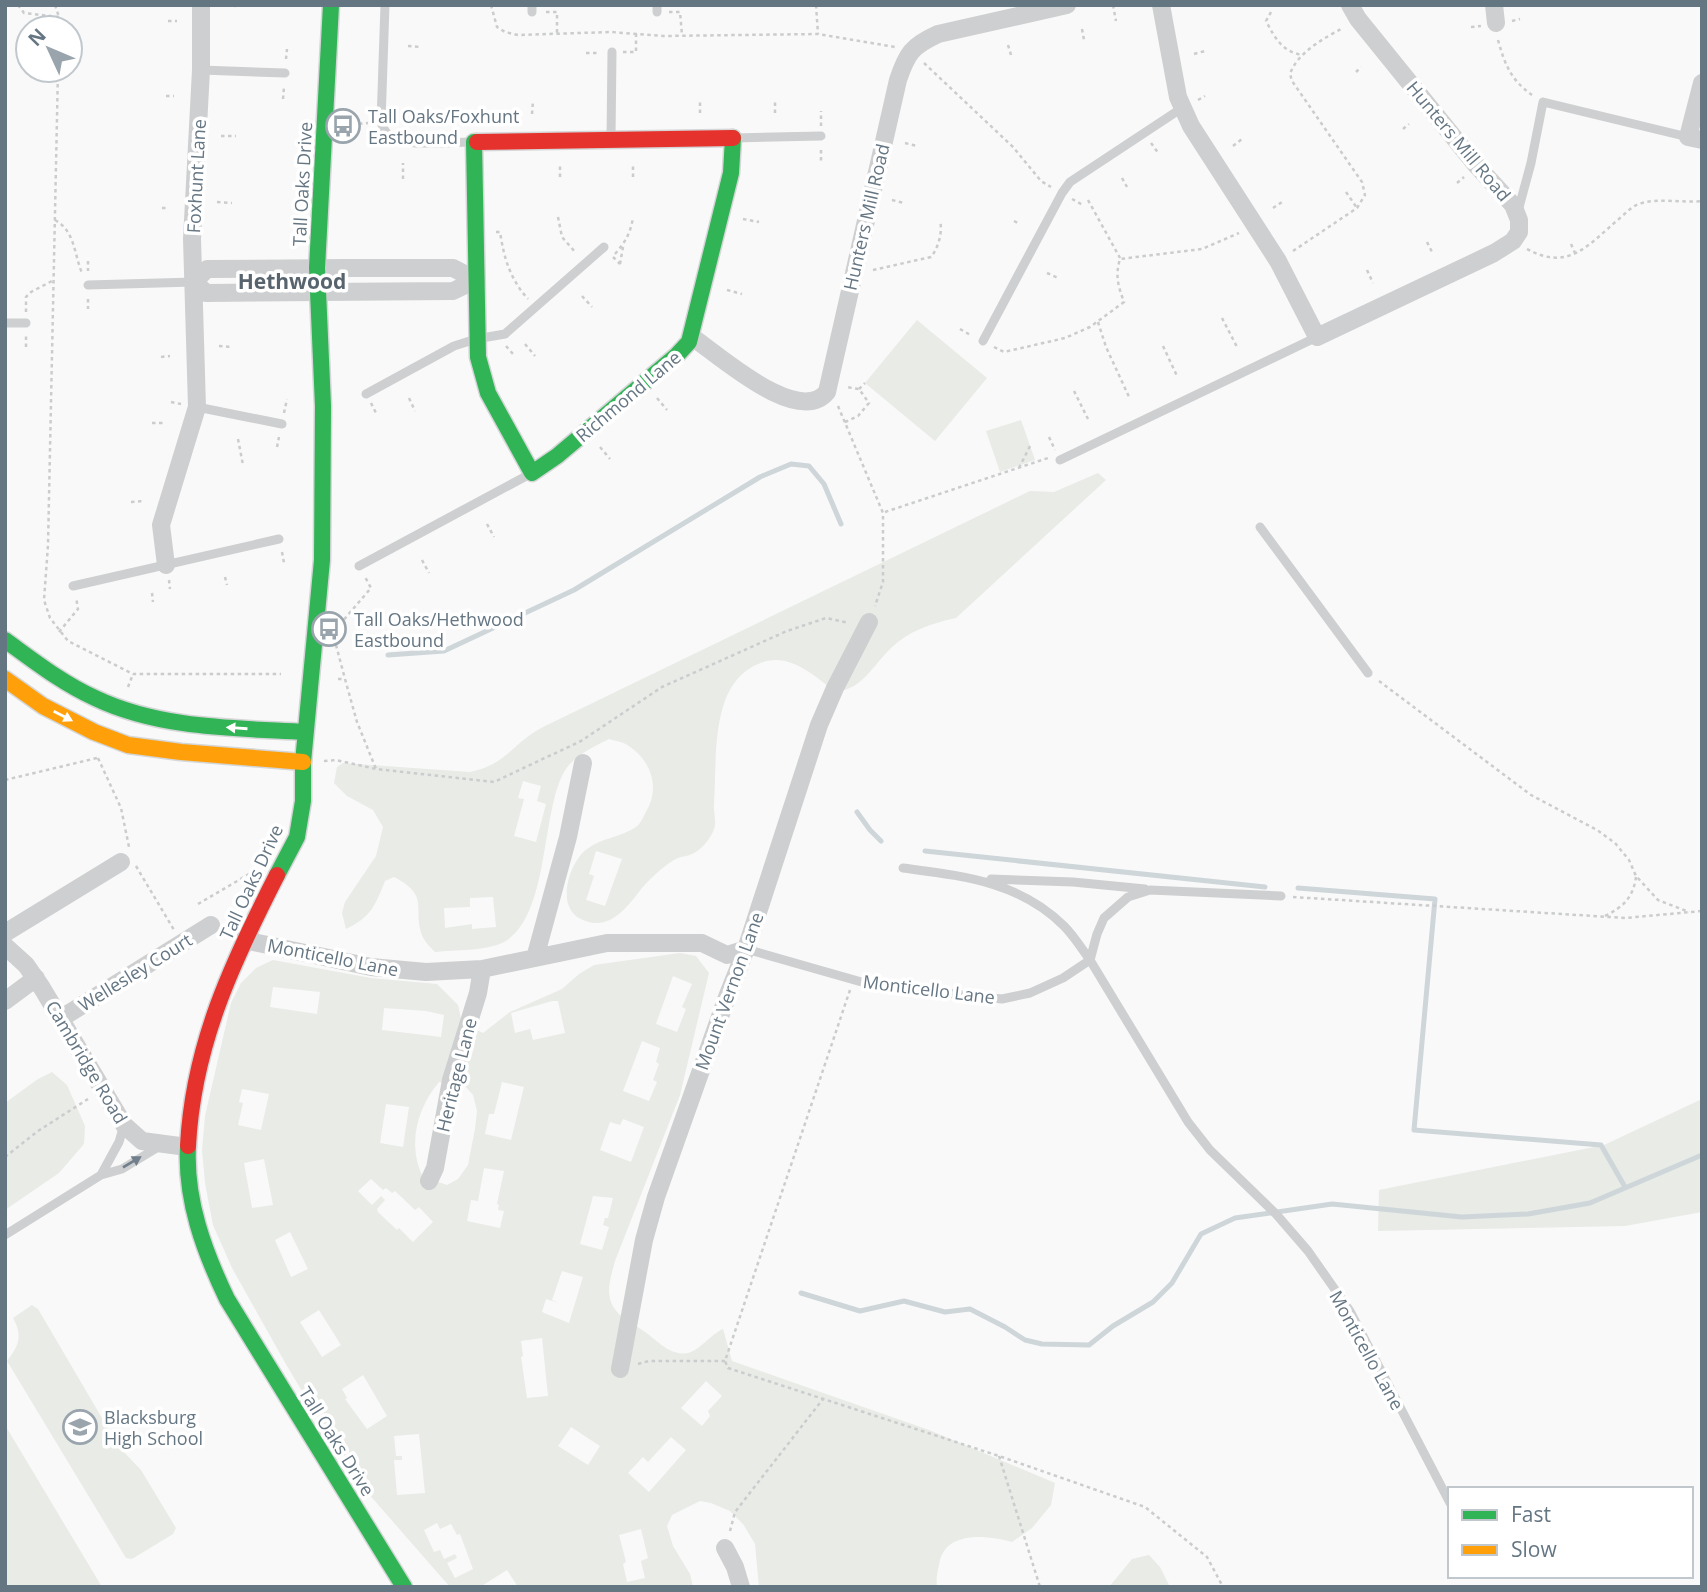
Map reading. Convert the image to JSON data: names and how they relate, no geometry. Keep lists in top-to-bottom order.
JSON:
{
  "streets": {
    "street": [
      "Hunters Mill Road",
      "Foxhunt Lane",
      "Tall Oaks Drive",
      "Richmond Lane",
      "Monticello Lane",
      "Wellesley Court",
      "Mount Vernon Lane",
      "Cambridge Road",
      "Heritage Lane"
    ]
  },
  "crossings": [
    ["Tall Oaks Drive", "Monticello Lane"],
    ["Tall Oaks Drive", "Cambridge Road"],
    ["Monticello Lane", "Mount Vernon Lane"],
    ["Monticello Lane", "Heritage Lane"],
    ["Wellesley Court", "Cambridge Road"]
  ],
  "districts": ["Hethwood"],
  "places": {
    "bus stop": ["Tall Oaks/Foxhunt Eastbound", "Tall Oaks/Hethwood Eastbound"],
    "school or university": ["Blacksburg High School"]
  },
  "legend": ["Fast", "Slow"],
  "north": "top left"
}
